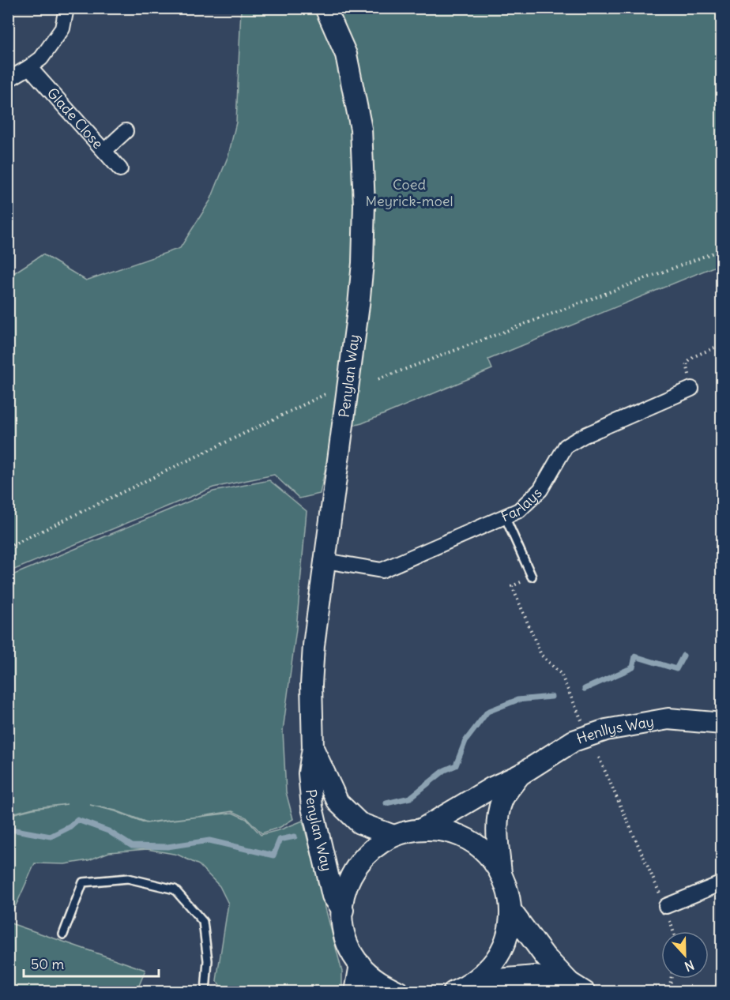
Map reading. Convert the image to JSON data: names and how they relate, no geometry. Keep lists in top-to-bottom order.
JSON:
{
  "streets": {
    "street": [
      "Glade Close",
      "Penylan Way",
      "Farlays",
      "Henllys Way"
    ]
  },
  "crossings": [
    ["Penylan Way", "Farlays"]
  ],
  "parks": ["Coed Meyrick-moel"],
  "scale_bar": "50 m",
  "north": "bottom"
}
